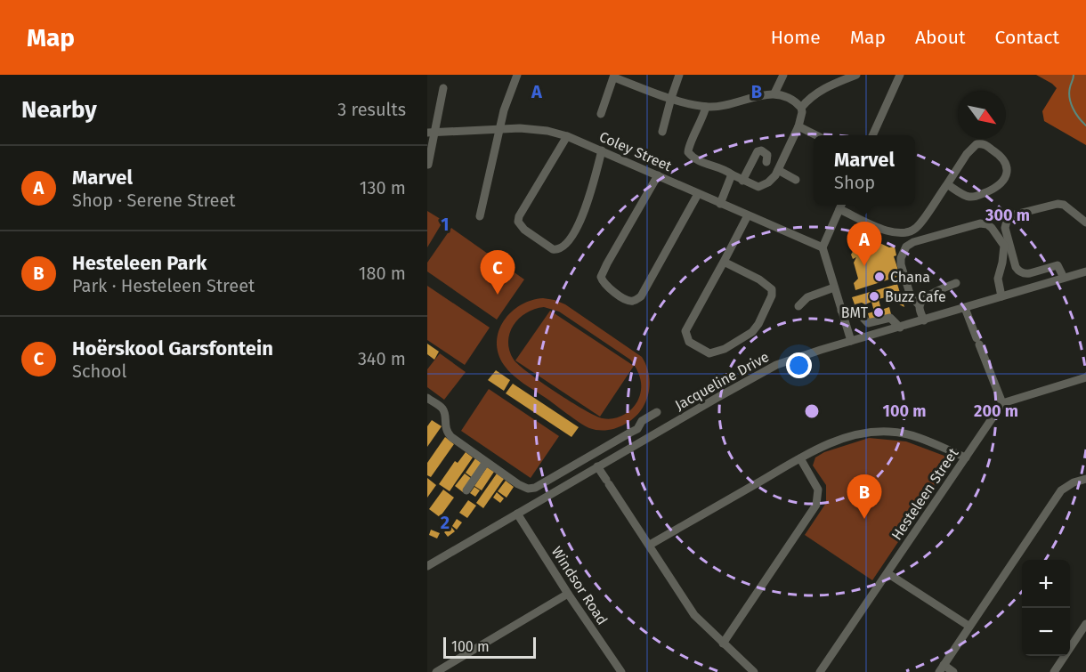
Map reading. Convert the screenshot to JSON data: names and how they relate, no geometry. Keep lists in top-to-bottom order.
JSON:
{
  "streets": {
    "street": [
      "Coley Street",
      "Jacqueline Drive",
      "Hesteleen Street",
      "Windsor Road"
    ]
  },
  "crossings": [
    ["Jacqueline Drive", "Windsor Road"]
  ],
  "places": ["Chana", "Buzz Cafe", "BMT"],
  "scale_bar": "100 m",
  "north": "bottom right",
  "page": {
    "header": "Map",
    "nav": [
      "Home",
      "Map",
      "About",
      "Contact"
    ],
    "heading": ["Nearby", "3 results"],
    "popup": ["Marvel", "Shop"],
    "list": [
      {
        "mark": "A",
        "name": "Marvel",
        "note": "Shop · Serene Street",
        "value": "130 m"
      },
      {
        "mark": "B",
        "name": "Hesteleen Park",
        "note": "Park · Hesteleen Street",
        "value": "180 m"
      },
      {
        "mark": "C",
        "name": "Hoërskool Garsfontein",
        "note": "School",
        "value": "340 m"
      }
    ],
    "pins": ["A", "C", "B"],
    "map_buttons": ["+", "−"],
    "scale": "100 m"
  },
  "grid": {
    "columns": ["A", "B"],
    "rows": ["1", "2"]
  },
  "rings": ["300 m", "100 m", "200 m"]
}
